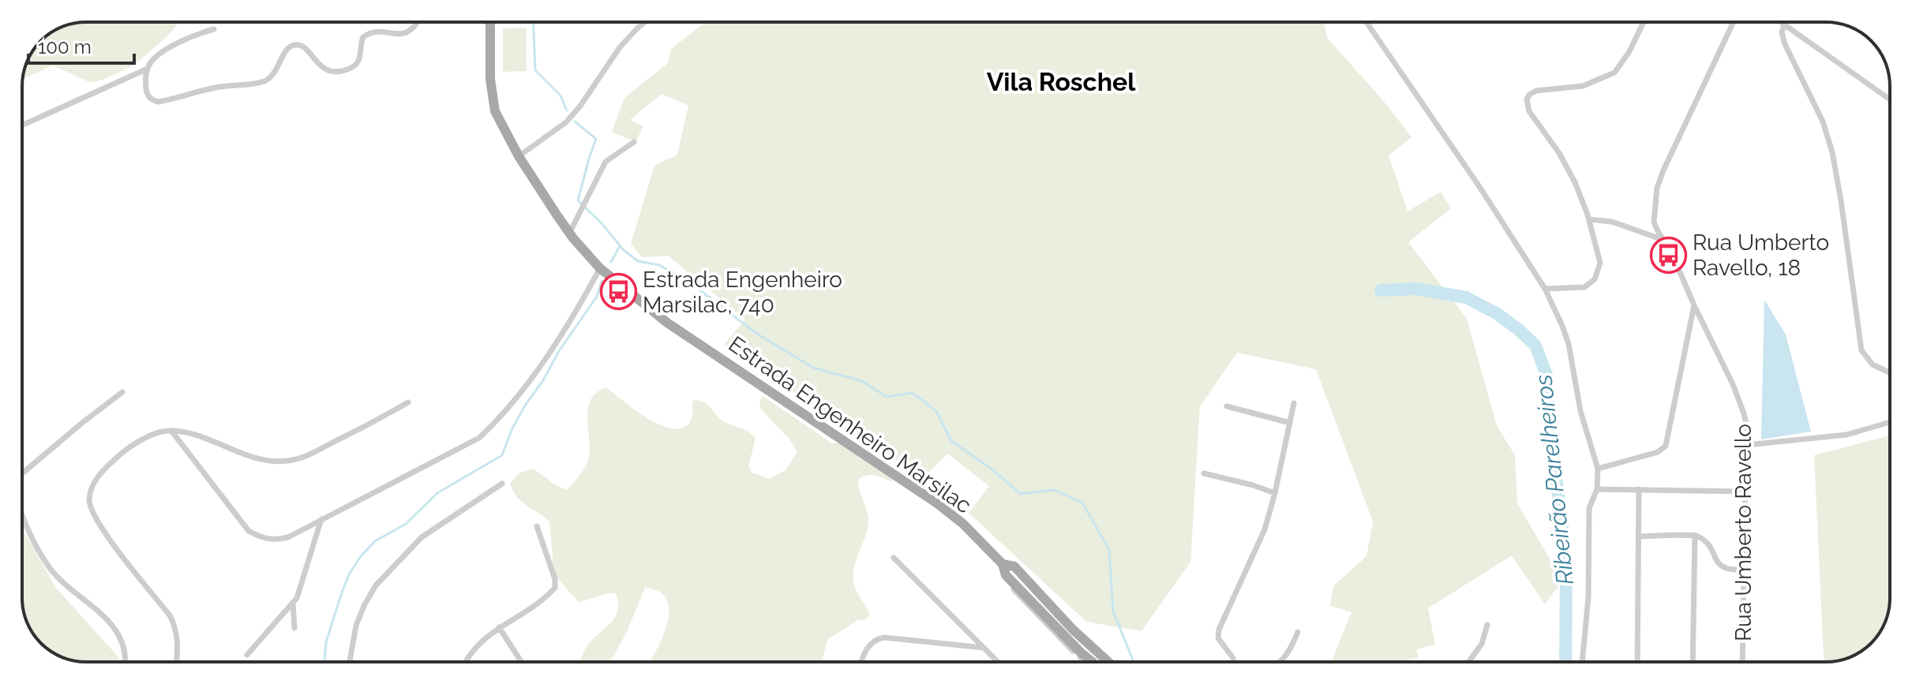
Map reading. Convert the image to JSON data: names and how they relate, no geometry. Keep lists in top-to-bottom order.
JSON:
{
  "streets": {
    "main road": ["Estrada Engenheiro Marsilac"],
    "street": ["Rua Umberto Ravello"]
  },
  "districts": ["Vila Roschel"],
  "water": ["Ribeirão Parelheiros"],
  "places": {
    "bus stop": ["Rua Umberto Ravello, 18", "Estrada Engenheiro Marsilac, 740"]
  },
  "scale_bar": "100 m"
}
